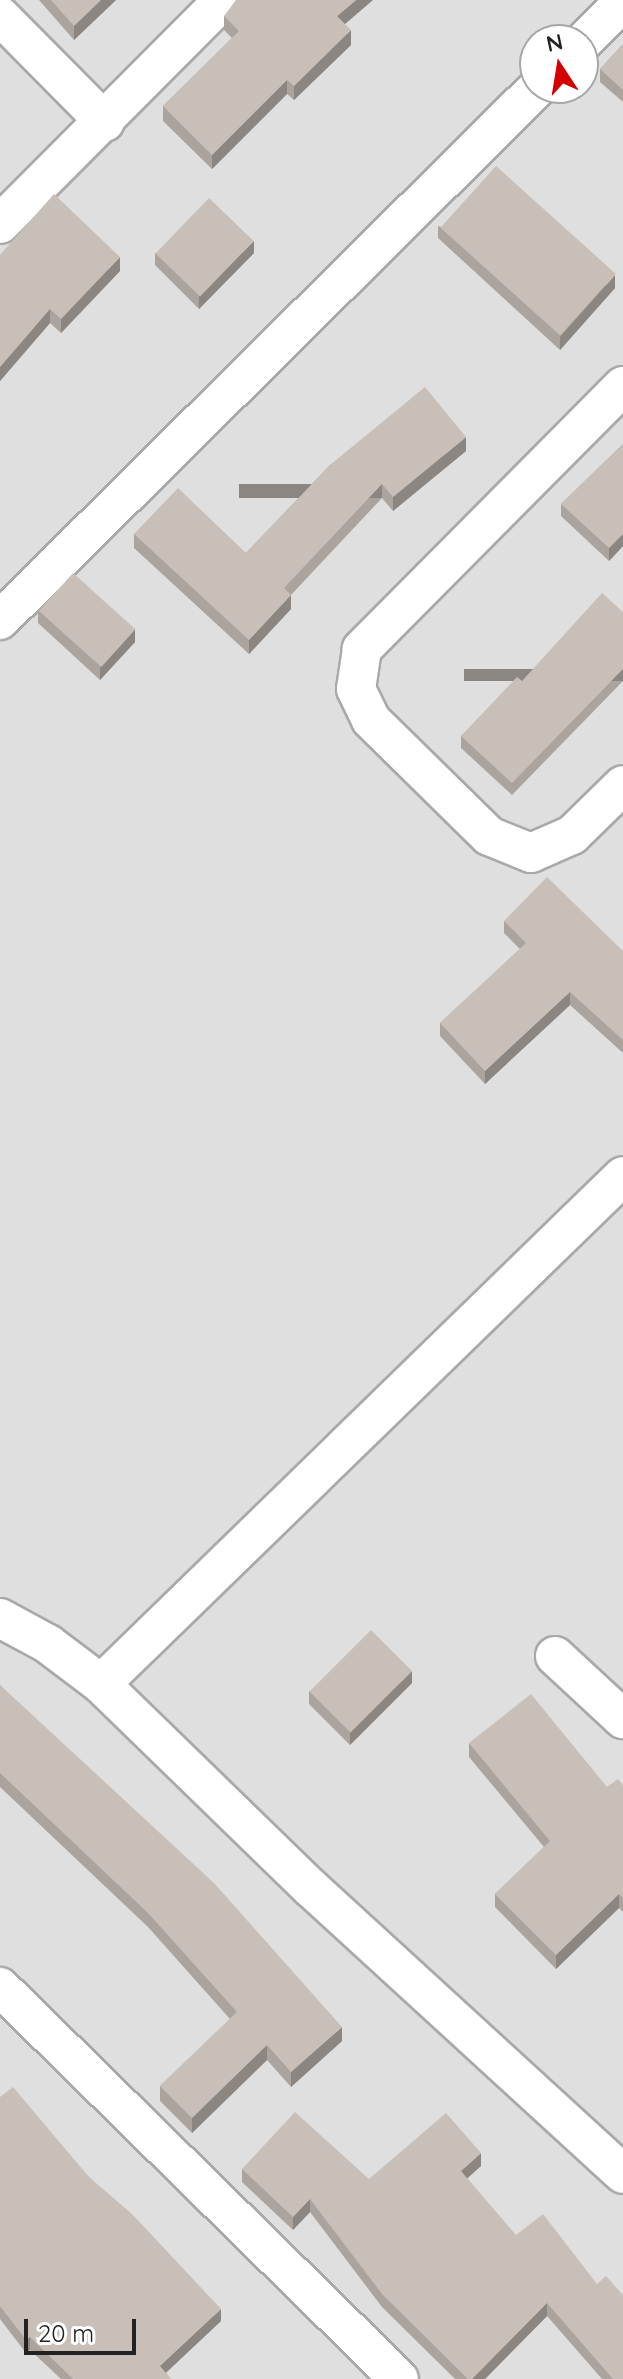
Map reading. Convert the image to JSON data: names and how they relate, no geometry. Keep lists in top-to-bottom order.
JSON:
{
  "scale_bar": "20 m",
  "north": "top"
}
